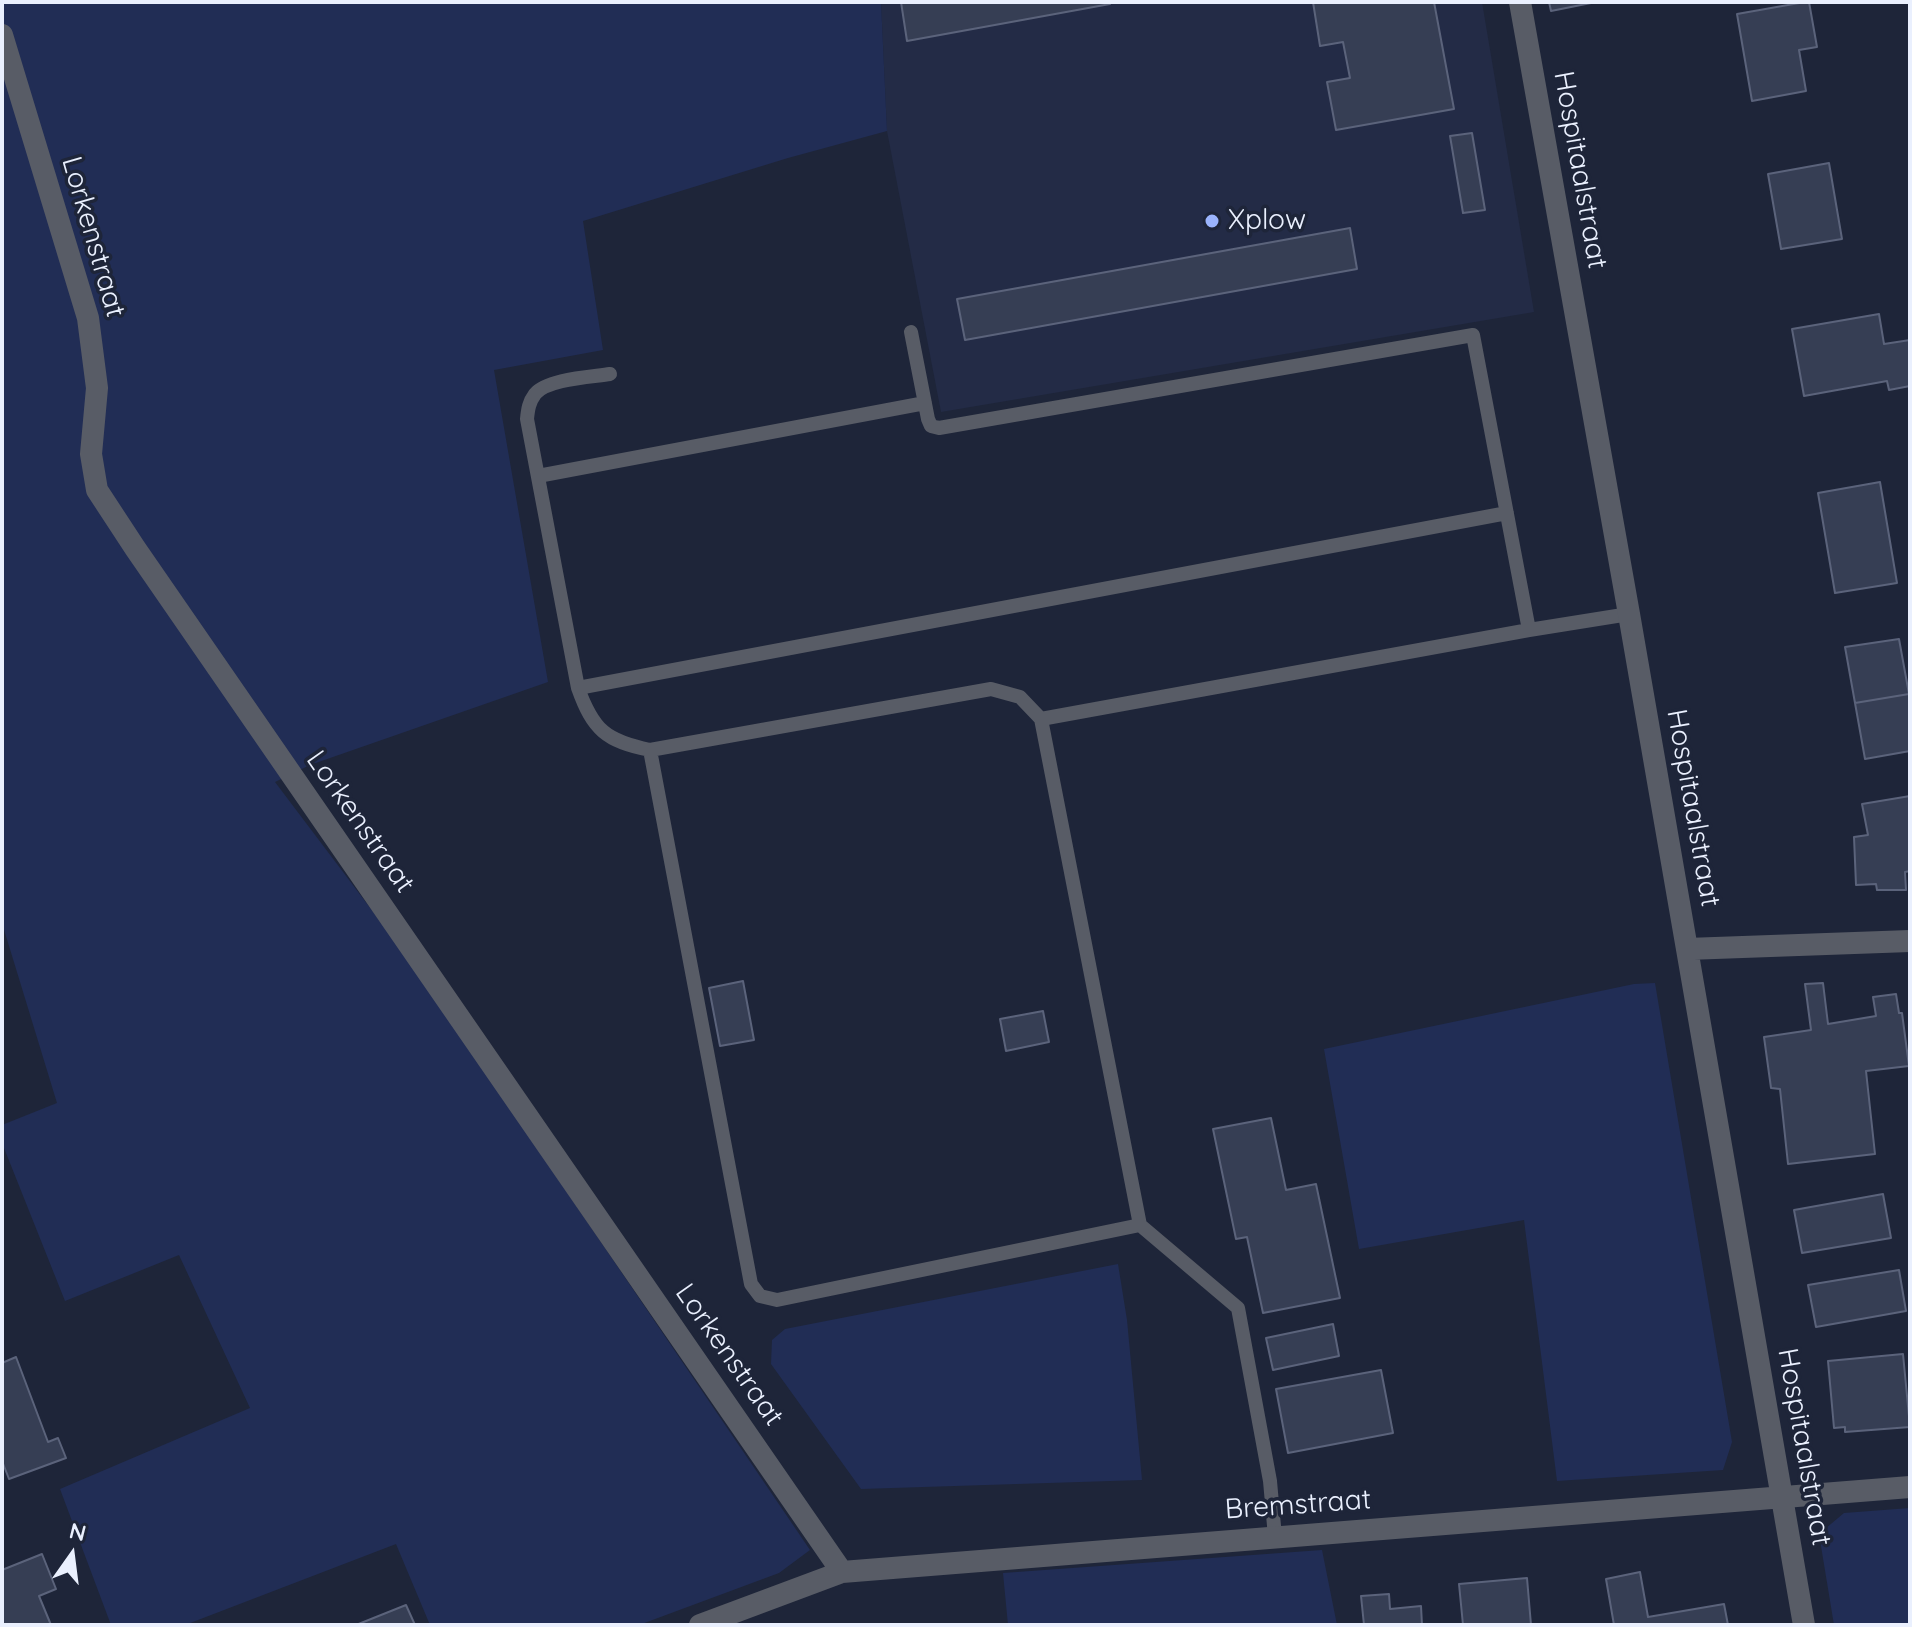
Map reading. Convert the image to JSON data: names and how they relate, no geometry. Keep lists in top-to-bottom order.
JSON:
{
  "streets": {
    "street": ["Hospitaalstraat", "Lorkenstraat", "Bremstraat"]
  },
  "crossings": [
    ["Hospitaalstraat", "Bremstraat"],
    ["Lorkenstraat", "Bremstraat"]
  ],
  "places": ["Xplow"],
  "north": "top"
}
